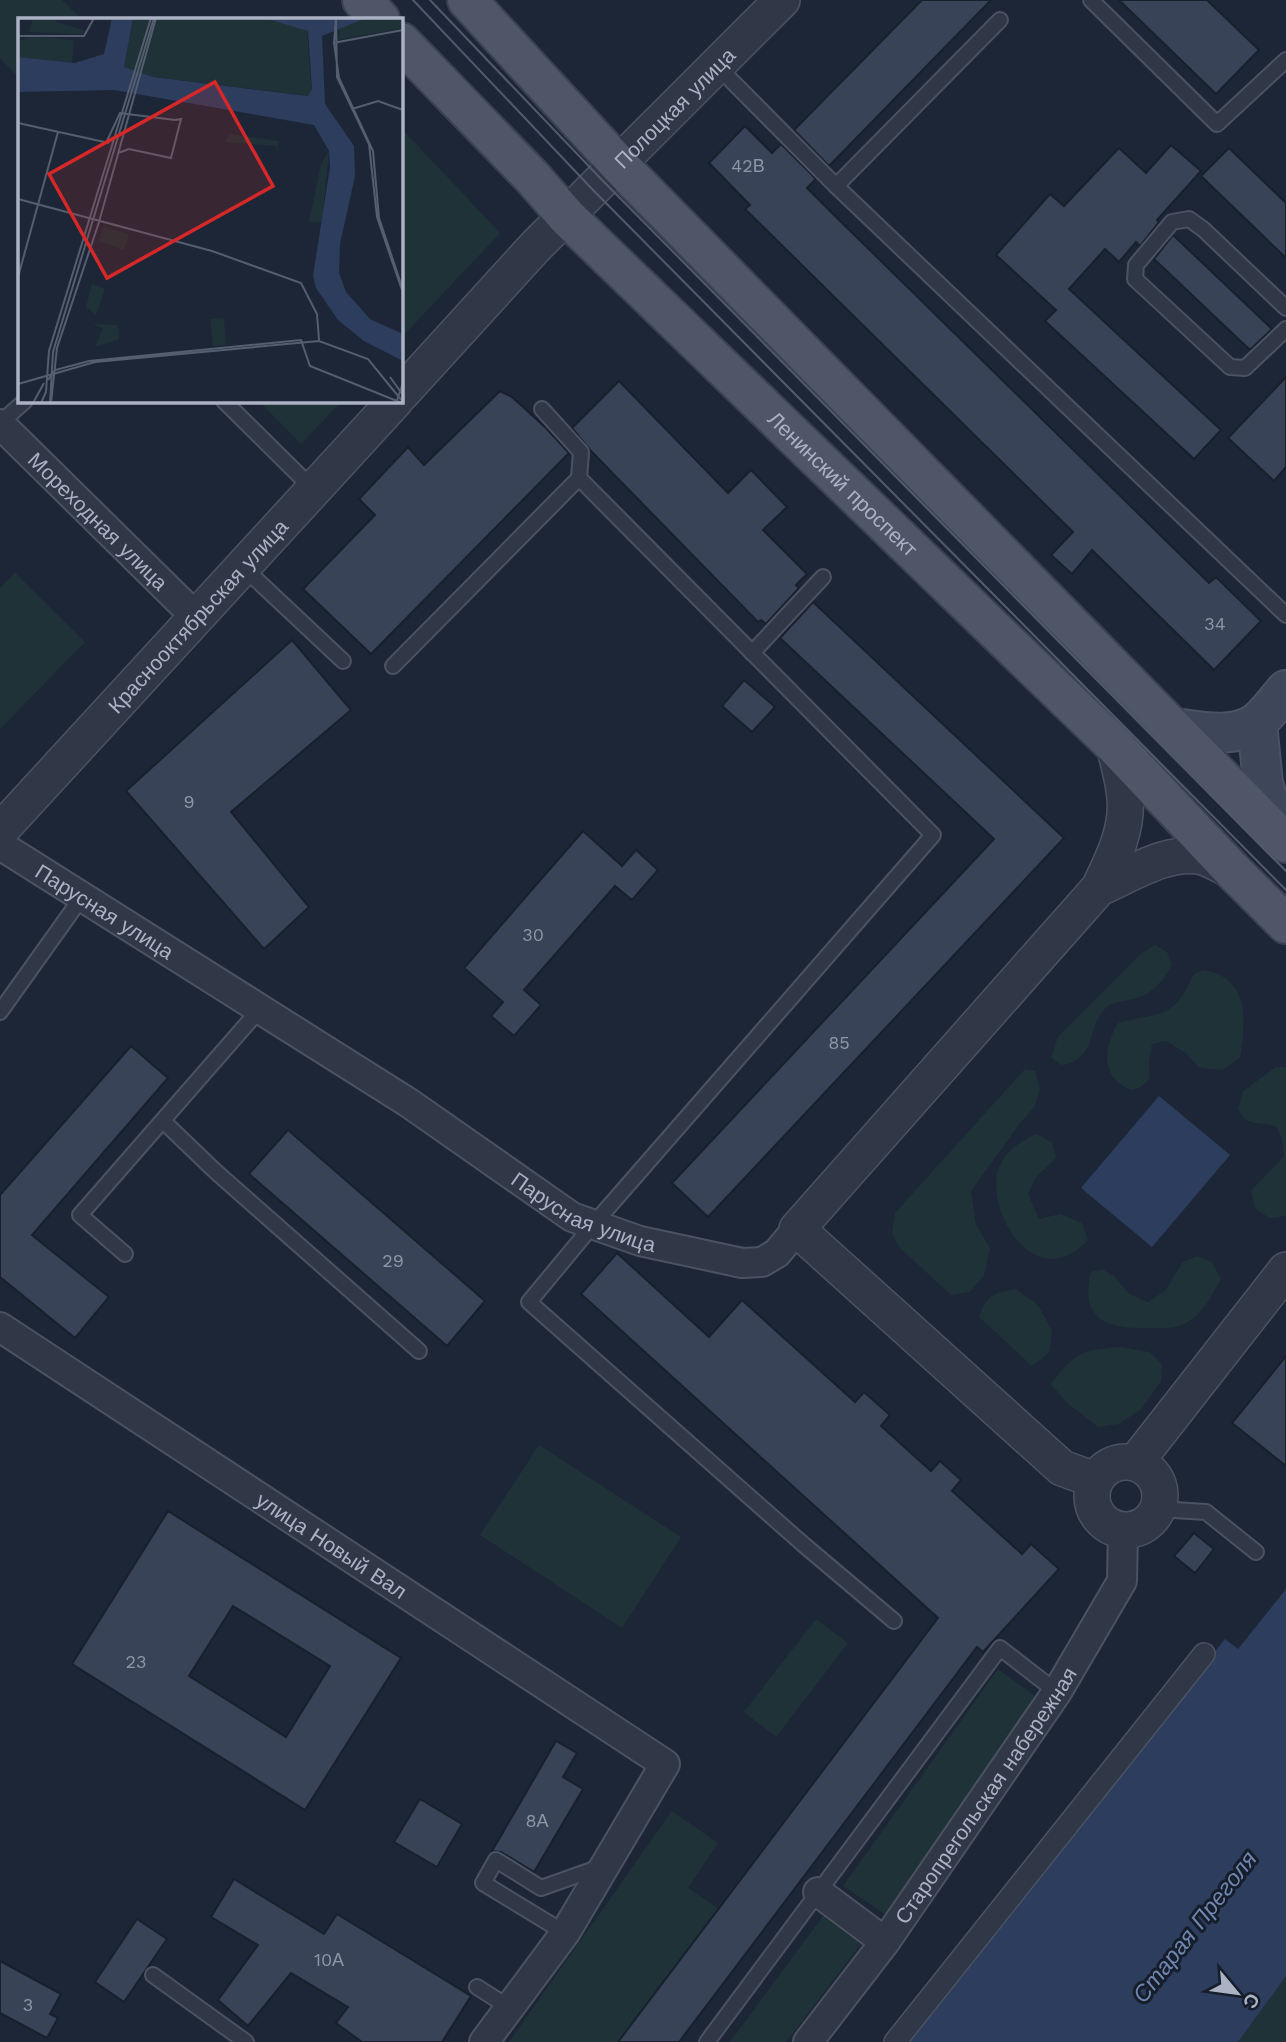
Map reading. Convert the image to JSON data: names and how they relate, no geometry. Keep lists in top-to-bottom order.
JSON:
{
  "streets": {
    "main road": ["Ленинский проспект"],
    "street": [
      "Полоцкая улица",
      "Мореходная улица",
      "Краснооктябрьская улица",
      "Парусная улица",
      "улица Новый Вал",
      "Старопрегольская набережная"
    ]
  },
  "crossings": [
    ["Полоцкая улица", "Ленинский проспект"],
    ["Мореходная улица", "Краснооктябрьская улица"]
  ],
  "water": ["Старая Преголя"],
  "house_numbers": [
    "42В",
    "34",
    "9",
    "30",
    "85",
    "29",
    "23",
    "8А",
    "10А",
    "3"
  ],
  "north": "bottom right"
}
